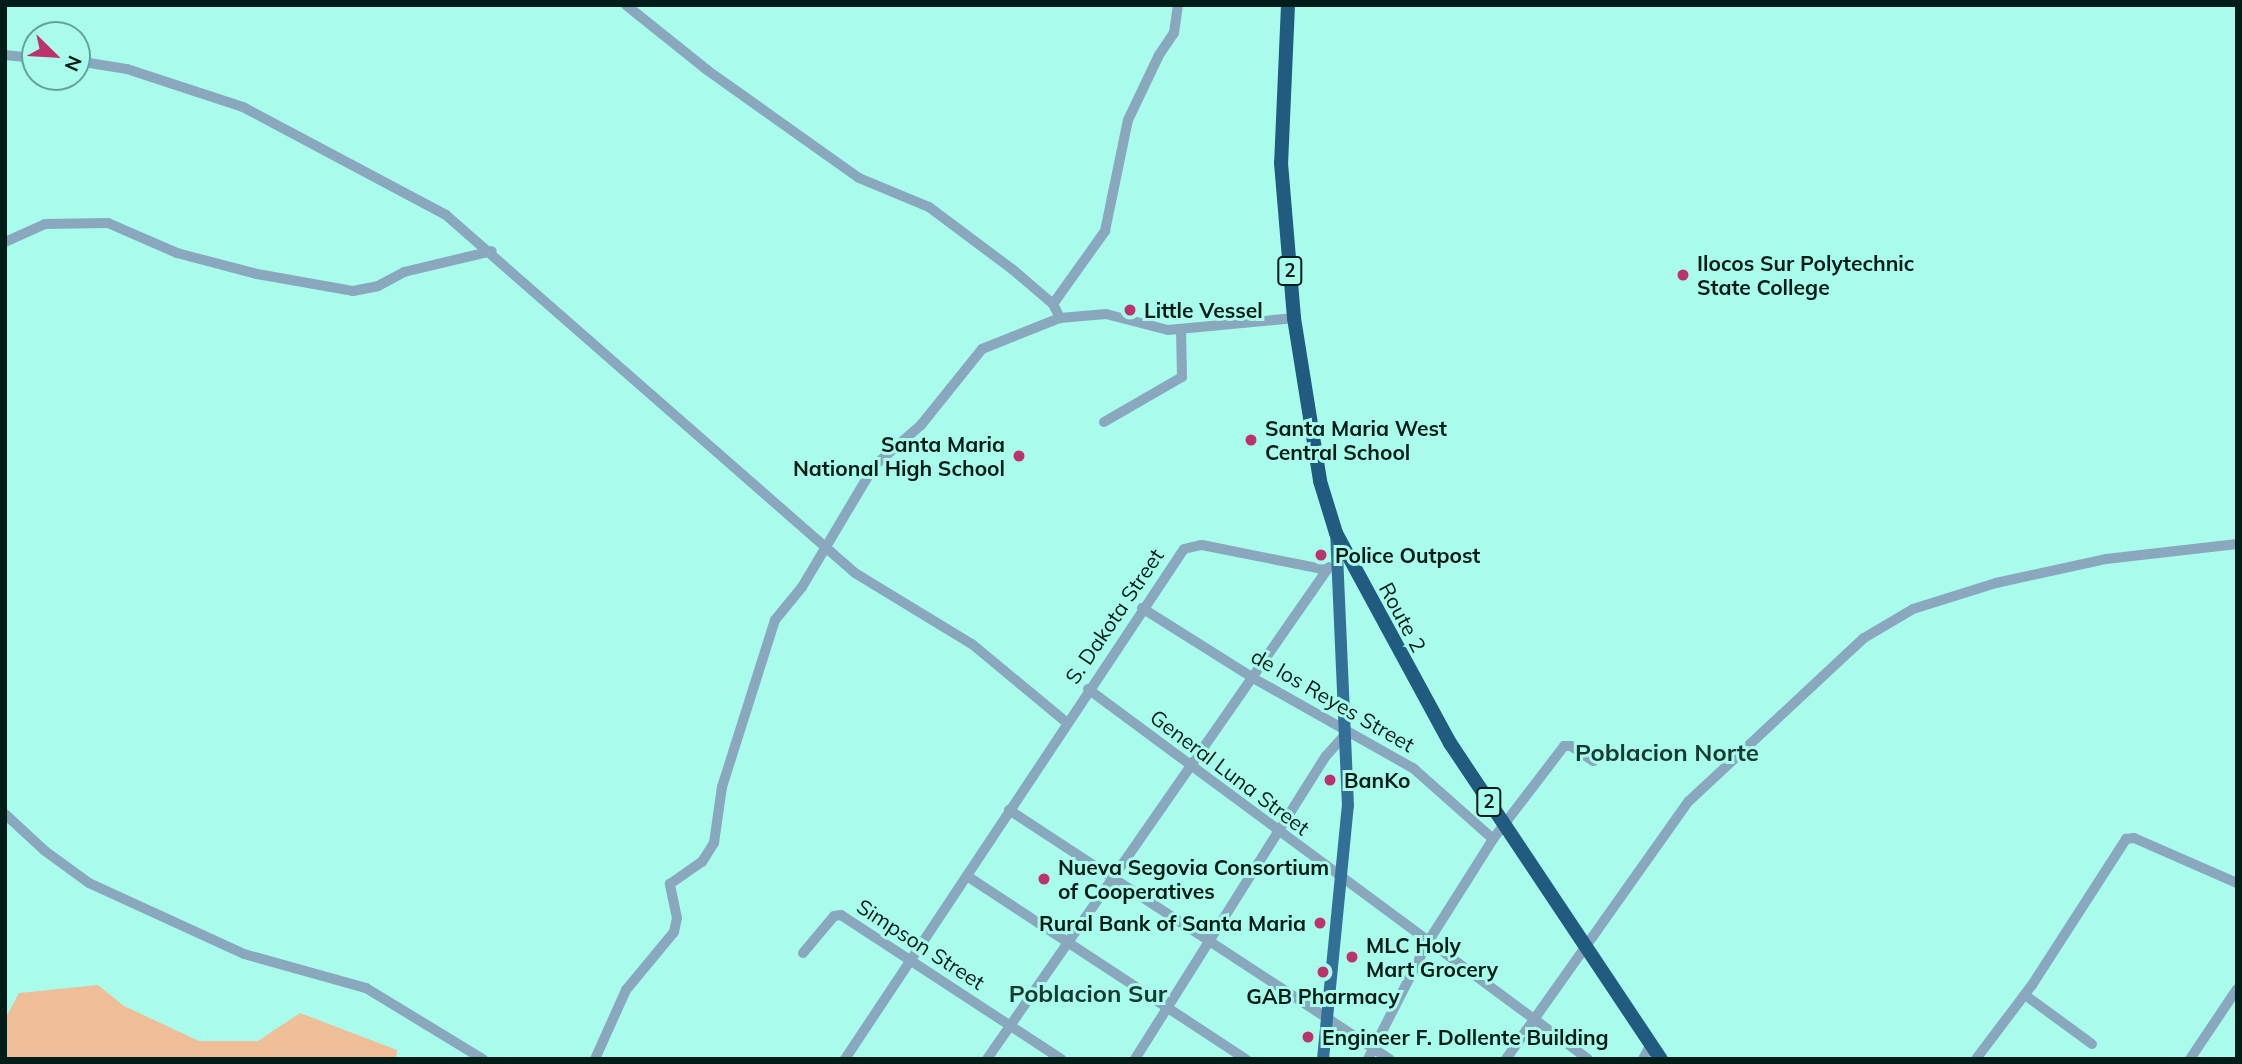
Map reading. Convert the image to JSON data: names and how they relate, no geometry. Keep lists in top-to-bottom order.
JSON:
{
  "streets": {
    "highway": ["2", "Route 2"],
    "street": [
      "S. Dakota Street",
      "de los Reyes Street",
      "General Luna Street",
      "Simpson Street"
    ]
  },
  "crossings": [
    ["S. Dakota Street", "de los Reyes Street"],
    ["S. Dakota Street", "General Luna Street"],
    ["S. Dakota Street", "Simpson Street"]
  ],
  "districts": ["Poblacion Norte", "Poblacion Sur"],
  "places": [
    "Ilocos Sur Polytechnic State College",
    "Little Vessel",
    "Santa Maria West Central School",
    "Santa Maria National High School",
    "Police Outpost",
    "BanKo",
    "Nueva Segovia Consortium of Cooperatives",
    "Rural Bank of Santa Maria",
    "MLC Holy Mart Grocery",
    "GAB Pharmacy",
    "Engineer F. Dollente Building"
  ],
  "north": "bottom right"
}
